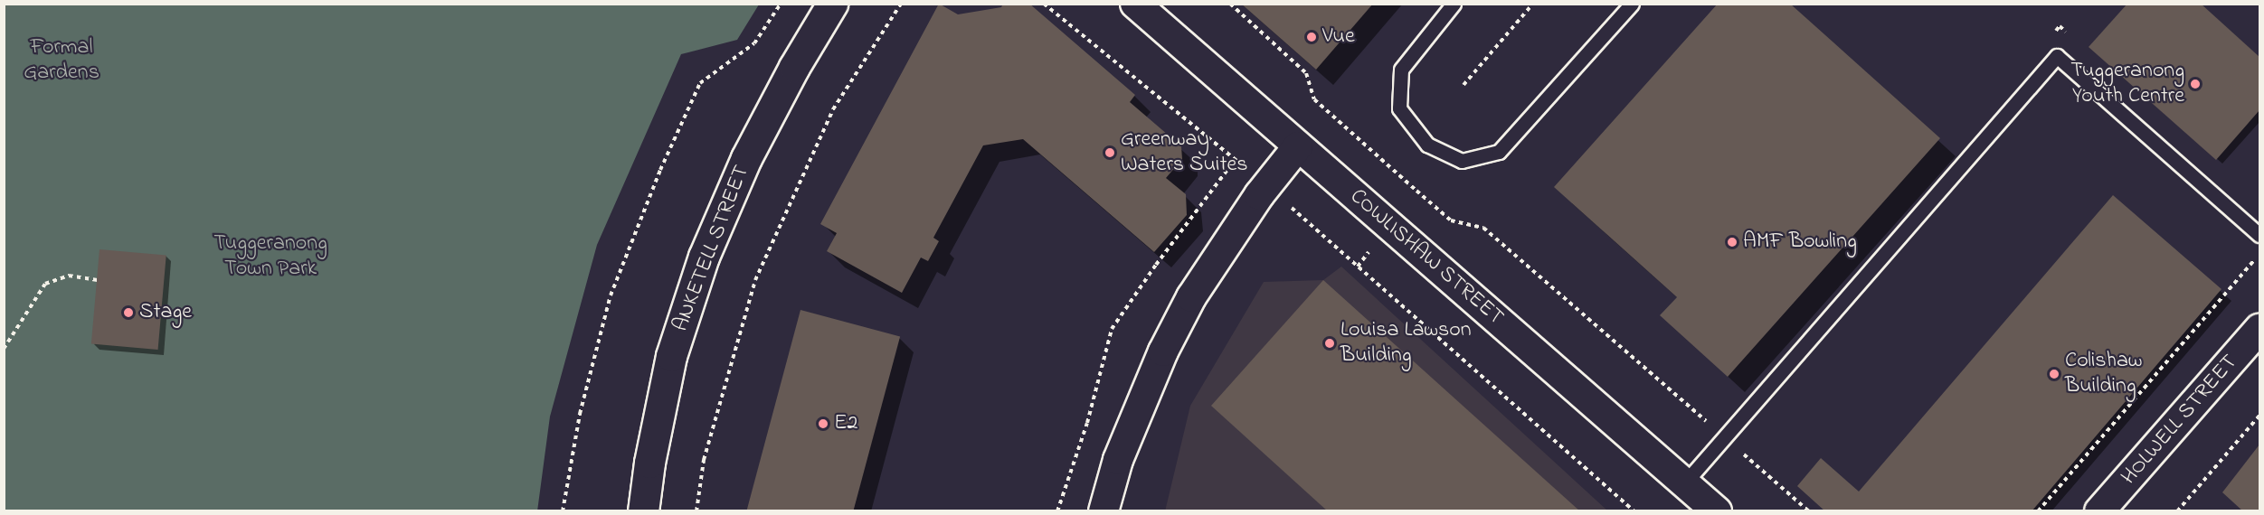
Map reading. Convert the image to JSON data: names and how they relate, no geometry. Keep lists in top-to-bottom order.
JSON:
{
  "streets": {
    "street": ["ANKETELL STREET", "COWLISHAW STREET", "HOLWELL STREET"]
  },
  "parks": ["Formal Gardens", "Tuggeranong Town Park"],
  "places": [
    "Vue",
    "Tuggeranong Youth Centre",
    "Greenway Waters Suites",
    "AMF Bowling",
    "Stage",
    "Louisa Lawson Building",
    "Colishaw Building",
    "E2"
  ]
}
